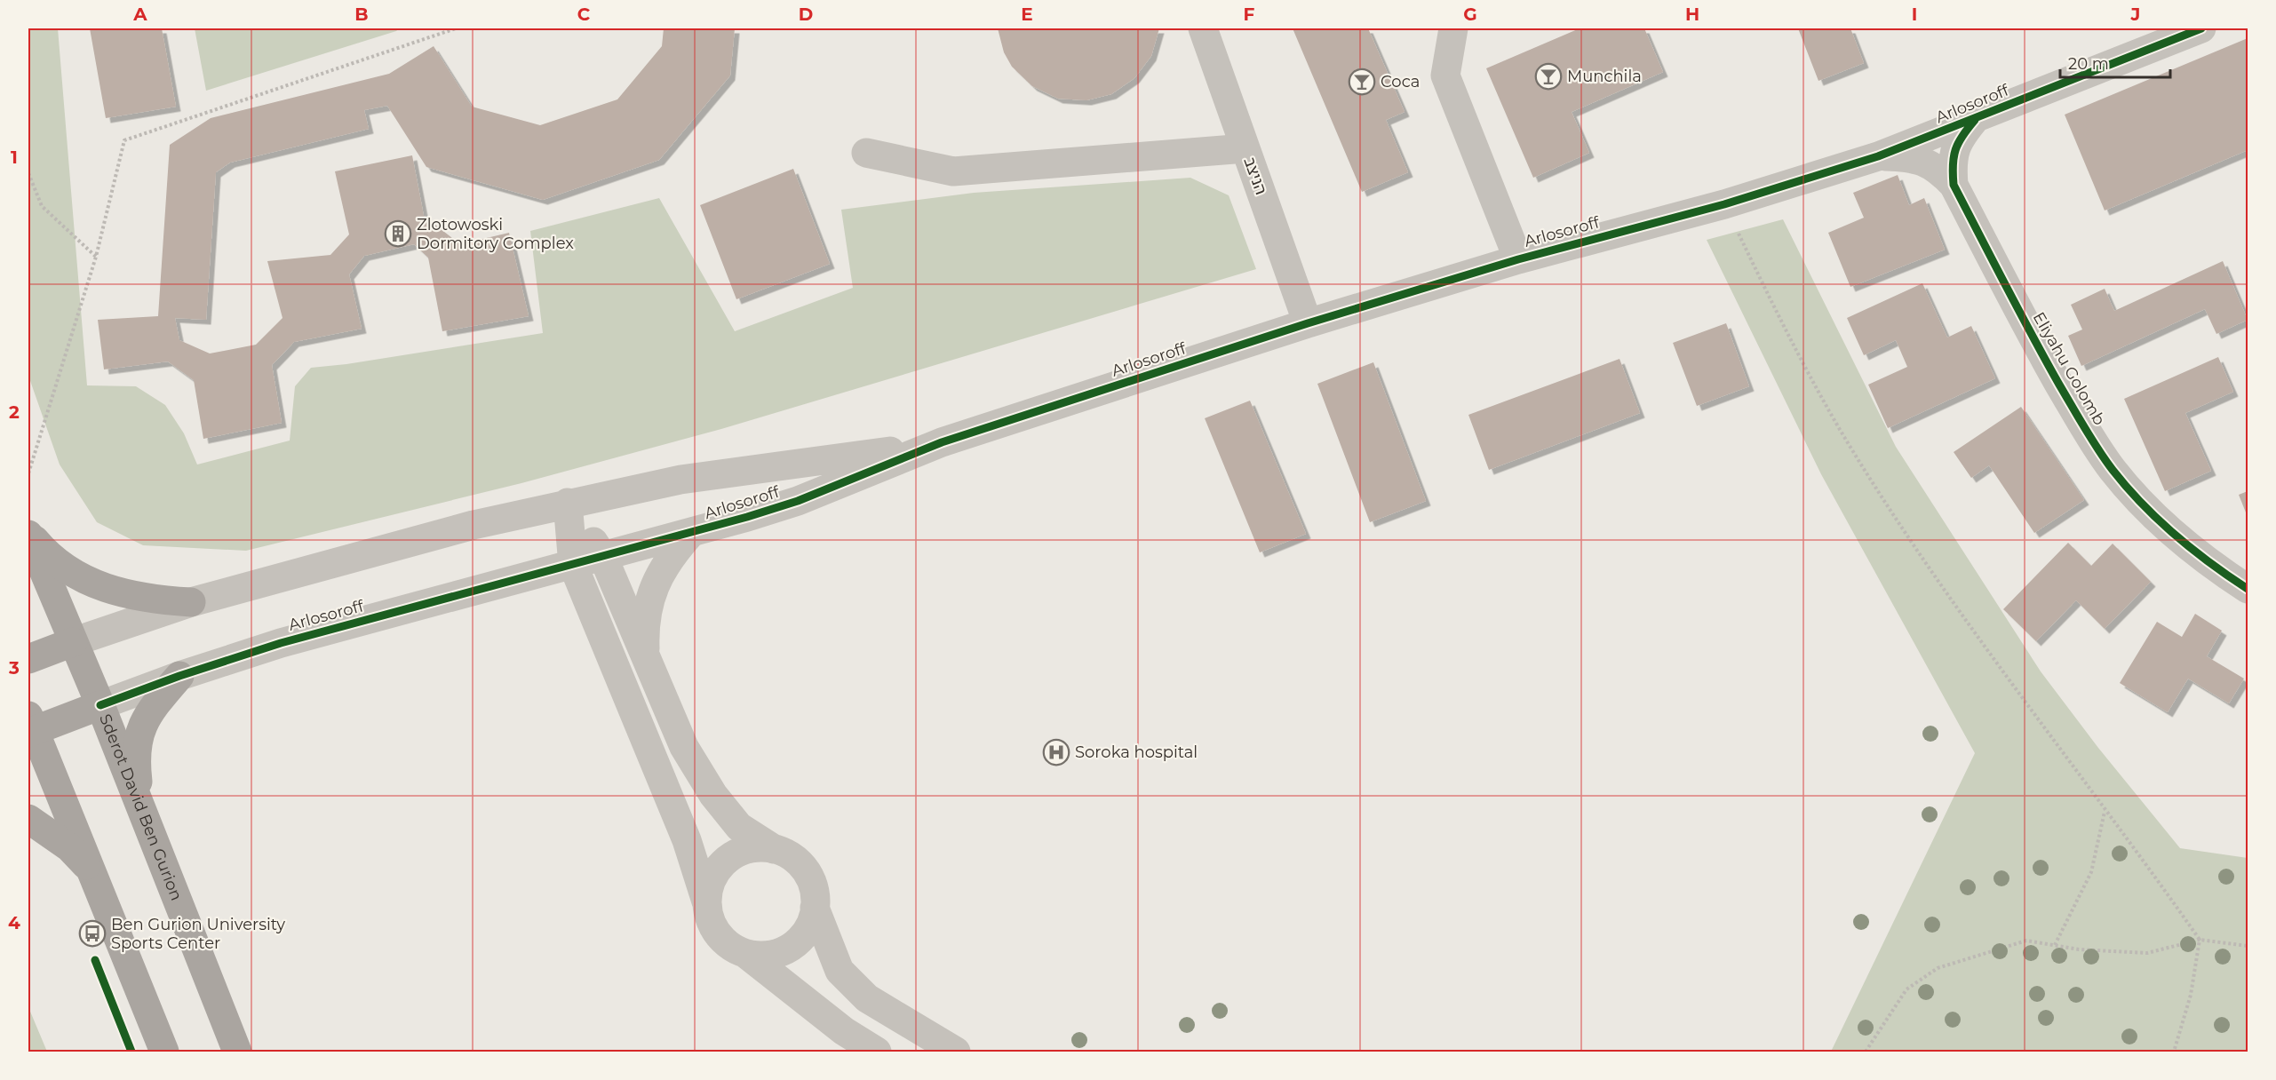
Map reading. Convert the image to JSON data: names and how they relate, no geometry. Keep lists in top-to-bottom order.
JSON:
{
  "streets": {
    "main road": ["Arlosoroff", "Sderot David Ben Gurion"],
    "street": ["הניצב", "Eliyahu Golomb"]
  },
  "crossings": [
    ["Arlosoroff", "הניצב"],
    ["Arlosoroff", "Eliyahu Golomb"],
    ["Arlosoroff", "Sderot David Ben Gurion"]
  ],
  "places": {
    "bar": ["Munchila", "Coca"],
    "building": ["Zlotowoski Dormitory Complex"],
    "hospital": ["Soroka hospital"],
    "bus stop": ["Ben Gurion University Sports Center"]
  },
  "scale_bar": "20 m",
  "grid": {
    "columns": [
      "A",
      "B",
      "C",
      "D",
      "E",
      "F",
      "G",
      "H",
      "I",
      "J"
    ],
    "rows": [
      "1",
      "2",
      "3",
      "4"
    ]
  }
}
